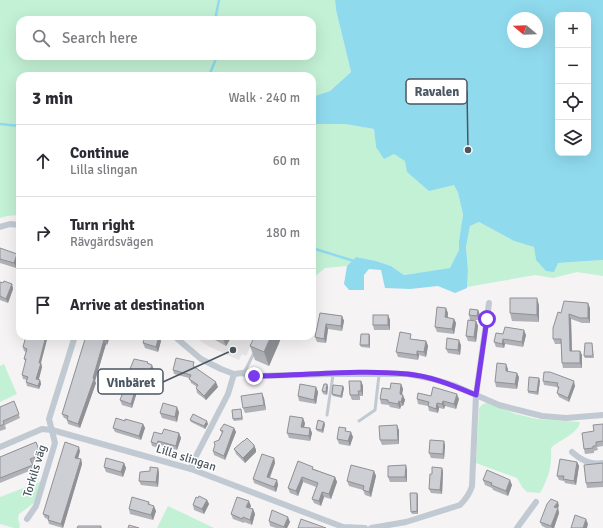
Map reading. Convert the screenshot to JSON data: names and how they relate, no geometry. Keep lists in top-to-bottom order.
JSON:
{
  "streets": {
    "street": ["Lilla slingan", "Torkils väg"]
  },
  "crossings": [
    ["Lilla slingan", "Torkils väg"]
  ],
  "places": ["Ravalen", "Vinbäret"],
  "north": "left",
  "page": {
    "map_buttons": ["+", "−"],
    "search": "Search here",
    "heading": ["3 min", "Walk · 240 m"],
    "list": [
      ["Continue", "Lilla slingan", "60 m"],
      ["Turn right", "Rävgärdsvägen", "180 m"],
      "Arrive at destination"
    ]
  }
}
